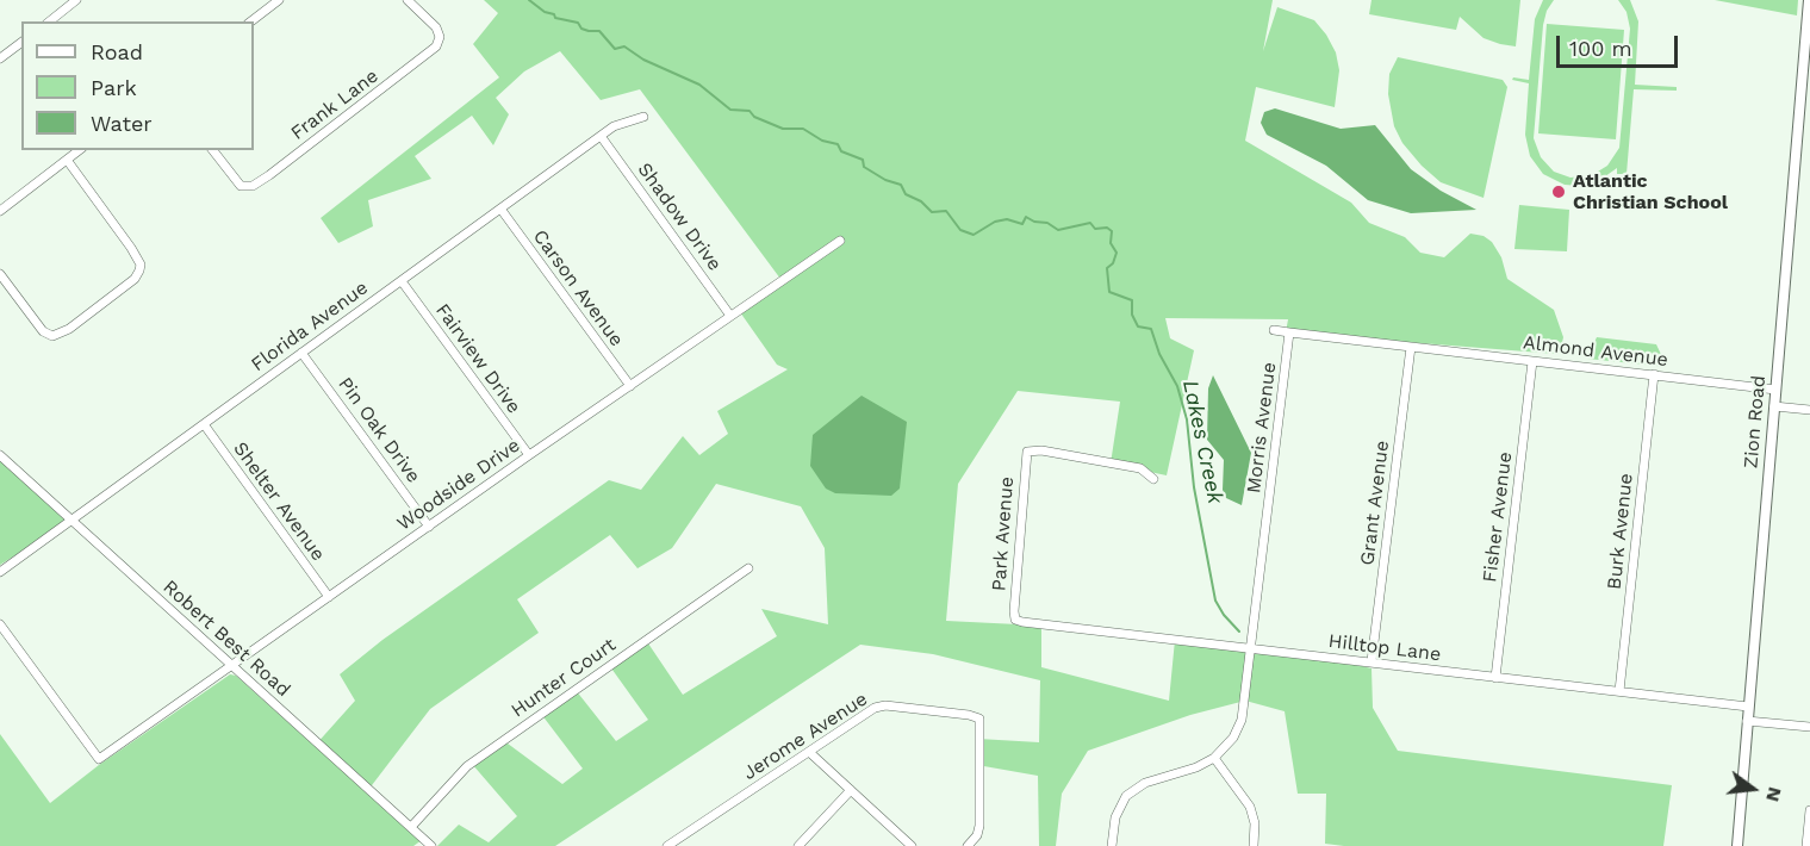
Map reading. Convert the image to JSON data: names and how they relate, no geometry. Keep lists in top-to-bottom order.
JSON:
{
  "streets": {
    "street": [
      "Frank Lane",
      "Shadow Drive",
      "Carson Avenue",
      "Florida Avenue",
      "Almond Avenue",
      "Fairview Drive",
      "Zion Road",
      "Morris Avenue",
      "Pin Oak Drive",
      "Woodside Drive",
      "Shelter Avenue",
      "Grant Avenue",
      "Fisher Avenue",
      "Burk Avenue",
      "Park Avenue",
      "Robert Best Road",
      "Hilltop Lane",
      "Hunter Court",
      "Jerome Avenue"
    ]
  },
  "crossings": [
    ["Shadow Drive", "Florida Avenue"],
    ["Shadow Drive", "Woodside Drive"],
    ["Carson Avenue", "Florida Avenue"],
    ["Carson Avenue", "Woodside Drive"],
    ["Florida Avenue", "Fairview Drive"],
    ["Florida Avenue", "Pin Oak Drive"],
    ["Florida Avenue", "Shelter Avenue"],
    ["Florida Avenue", "Robert Best Road"],
    ["Almond Avenue", "Zion Road"],
    ["Almond Avenue", "Grant Avenue"],
    ["Almond Avenue", "Fisher Avenue"],
    ["Almond Avenue", "Burk Avenue"],
    ["Fairview Drive", "Woodside Drive"],
    ["Zion Road", "Hilltop Lane"],
    ["Morris Avenue", "Hilltop Lane"],
    ["Pin Oak Drive", "Woodside Drive"],
    ["Woodside Drive", "Shelter Avenue"],
    ["Woodside Drive", "Robert Best Road"],
    ["Grant Avenue", "Hilltop Lane"],
    ["Fisher Avenue", "Hilltop Lane"],
    ["Burk Avenue", "Hilltop Lane"],
    ["Park Avenue", "Hilltop Lane"],
    ["Robert Best Road", "Hunter Court"]
  ],
  "water": ["Lakes Creek"],
  "places": ["Atlantic Christian School"],
  "legend": ["Road", "Park", "Water"],
  "scale_bar": "100 m",
  "north": "right"
}
